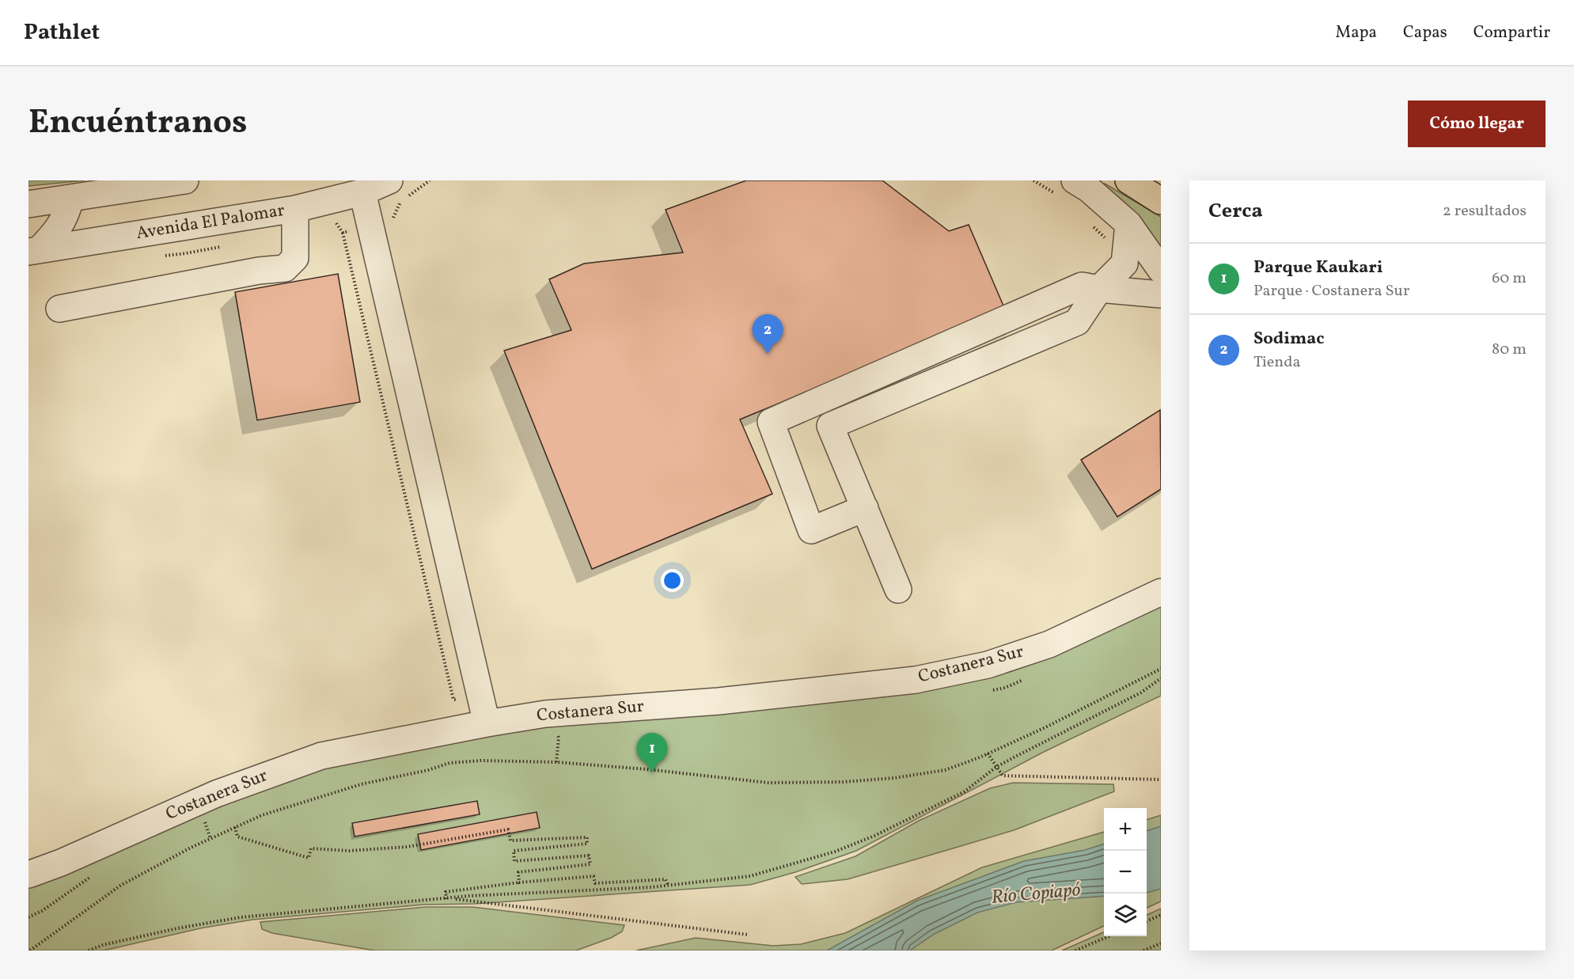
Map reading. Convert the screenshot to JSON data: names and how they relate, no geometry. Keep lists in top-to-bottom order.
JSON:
{
  "streets": {
    "street": ["Avenida El Palomar", "Costanera Sur"]
  },
  "water": ["Río Copiapó"],
  "page": {
    "header": "Pathlet",
    "nav": ["Mapa", "Capas", "Compartir"],
    "title": "Encuéntranos",
    "buttons": "Cómo llegar",
    "heading": ["Cerca", "2 resultados"],
    "list": [
      {
        "mark": "1",
        "name": "Parque Kaukari",
        "note": "Parque · Costanera Sur",
        "value": "60 m"
      },
      {
        "mark": "2",
        "name": "Sodimac",
        "note": "Tienda",
        "value": "80 m"
      }
    ],
    "pins": ["2", "1"],
    "map_buttons": ["+", "−"]
  }
}
